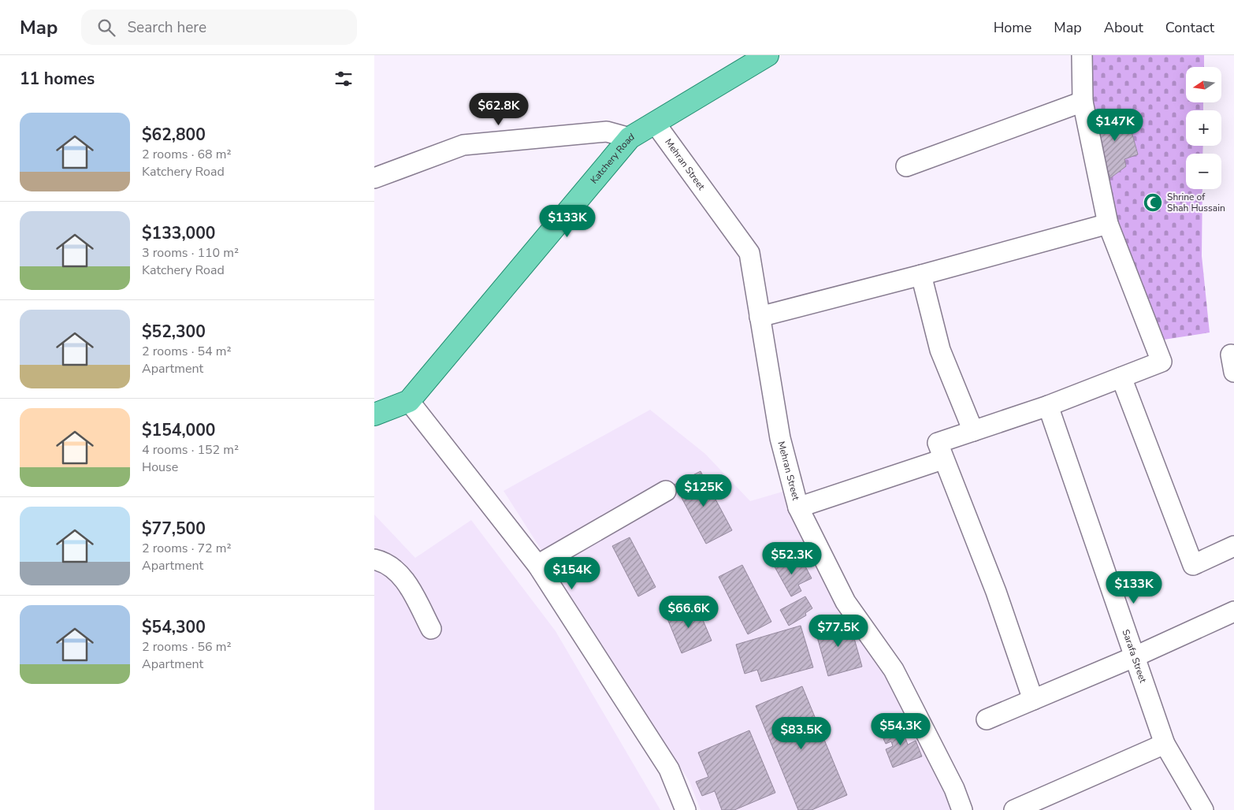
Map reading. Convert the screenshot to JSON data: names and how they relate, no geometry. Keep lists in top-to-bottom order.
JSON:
{
  "streets": {
    "main road": ["Katchery Road"],
    "street": ["Mehran Street", "Sarafa Street"]
  },
  "crossings": [
    ["Katchery Road", "Mehran Street"]
  ],
  "places": {
    "mosque": ["Shrine of Shah Hussain"]
  },
  "north": "left",
  "page": {
    "header": "Map",
    "search": "Search here",
    "nav": [
      "Home",
      "Map",
      "About",
      "Contact"
    ],
    "heading": "11 homes",
    "map_buttons": ["+", "−"],
    "price": [
      "$62.8K",
      "$147K",
      "$133K",
      "$125K",
      "$52.3K",
      "$154K",
      "$133K",
      "$66.6K",
      "$77.5K",
      "$54.3K",
      "$83.5K"
    ],
    "list": [
      {
        "name": "$62,800",
        "note": "2 rooms · 68 m² · Katchery Road"
      },
      {
        "name": "$133,000",
        "note": "3 rooms · 110 m² · Katchery Road"
      },
      {
        "name": "$52,300",
        "note": "2 rooms · 54 m² · Apartment"
      },
      {
        "name": "$154,000",
        "note": "4 rooms · 152 m² · House"
      },
      {
        "name": "$77,500",
        "note": "2 rooms · 72 m² · Apartment"
      },
      {
        "name": "$54,300",
        "note": "2 rooms · 56 m² · Apartment"
      }
    ]
  }
}
